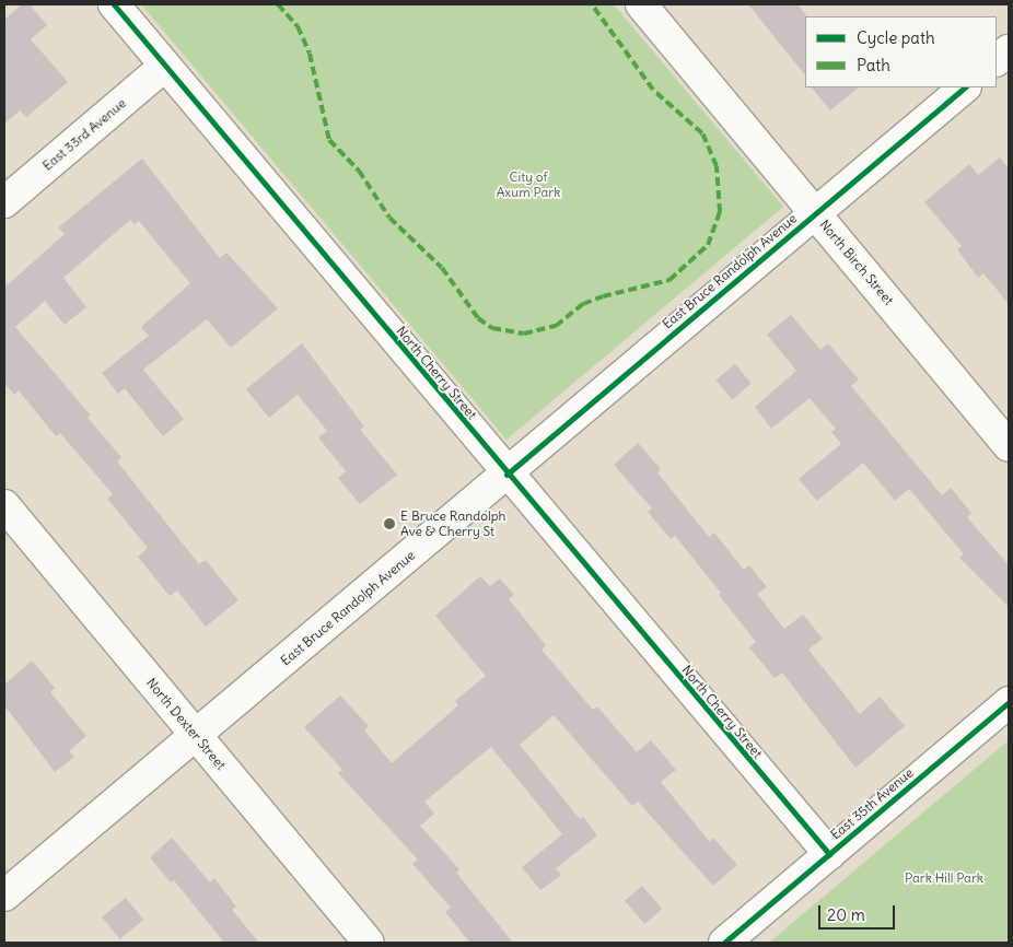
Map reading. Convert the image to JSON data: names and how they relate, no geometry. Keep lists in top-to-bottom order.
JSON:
{
  "streets": {
    "street": [
      "East 33rd Avenue",
      "North Birch Street",
      "East Bruce Randolph Avenue",
      "North Cherry Street",
      "North Dexter Street",
      "East 35th Avenue"
    ]
  },
  "crossings": [
    ["East 33rd Avenue", "North Cherry Street"],
    ["North Birch Street", "East Bruce Randolph Avenue"],
    ["East Bruce Randolph Avenue", "North Cherry Street"],
    ["East Bruce Randolph Avenue", "North Dexter Street"],
    ["North Cherry Street", "East 35th Avenue"]
  ],
  "parks": ["City of Axum Park", "Park Hill Park"],
  "places": ["E Bruce Randolph Ave & Cherry St"],
  "legend": ["Cycle path", "Path"],
  "scale_bar": "20 m"
}
